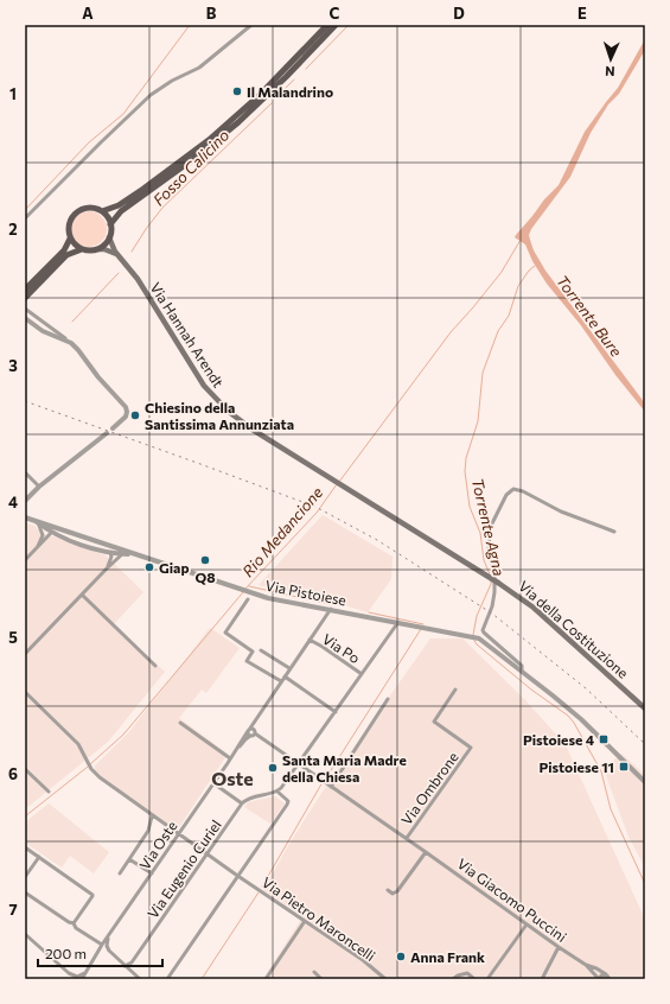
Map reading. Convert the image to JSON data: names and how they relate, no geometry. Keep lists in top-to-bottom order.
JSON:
{
  "streets": {
    "main road": ["Via Hannah Arendt", "Via della Costituzione"],
    "street": [
      "Via Pistoiese",
      "Via Po",
      "Via Ombrone",
      "Via Oste",
      "Via Eugenio Curiel",
      "Via Giacomo Puccini",
      "Via Pietro Maroncelli"
    ]
  },
  "crossings": [
    ["Via Hannah Arendt", "Via della Costituzione"],
    ["Via Pistoiese", "Via Oste"],
    ["Via Po", "Via Oste"],
    ["Via Ombrone", "Via Giacomo Puccini"],
    ["Via Oste", "Via Giacomo Puccini"],
    ["Via Oste", "Via Pietro Maroncelli"],
    ["Via Eugenio Curiel", "Via Pietro Maroncelli"]
  ],
  "districts": ["Oste"],
  "water": [
    "Fosso Calicino",
    "Torrente Bure",
    "Torrente Agna",
    "Rio Medancione"
  ],
  "places": {
    "other": [
      "Il Malandrino",
      "Chiesino della Santissima Annunziata",
      "Q8",
      "Giap",
      "Santa Maria Madre della Chiesa",
      "Anna Frank"
    ],
    "transit": ["Pistoiese 4", "Pistoiese 11"]
  },
  "scale_bar": "200 m",
  "north": "bottom",
  "grid": {
    "columns": [
      "A",
      "B",
      "C",
      "D",
      "E"
    ],
    "rows": [
      "1",
      "2",
      "3",
      "4",
      "5",
      "6",
      "7"
    ]
  }
}
